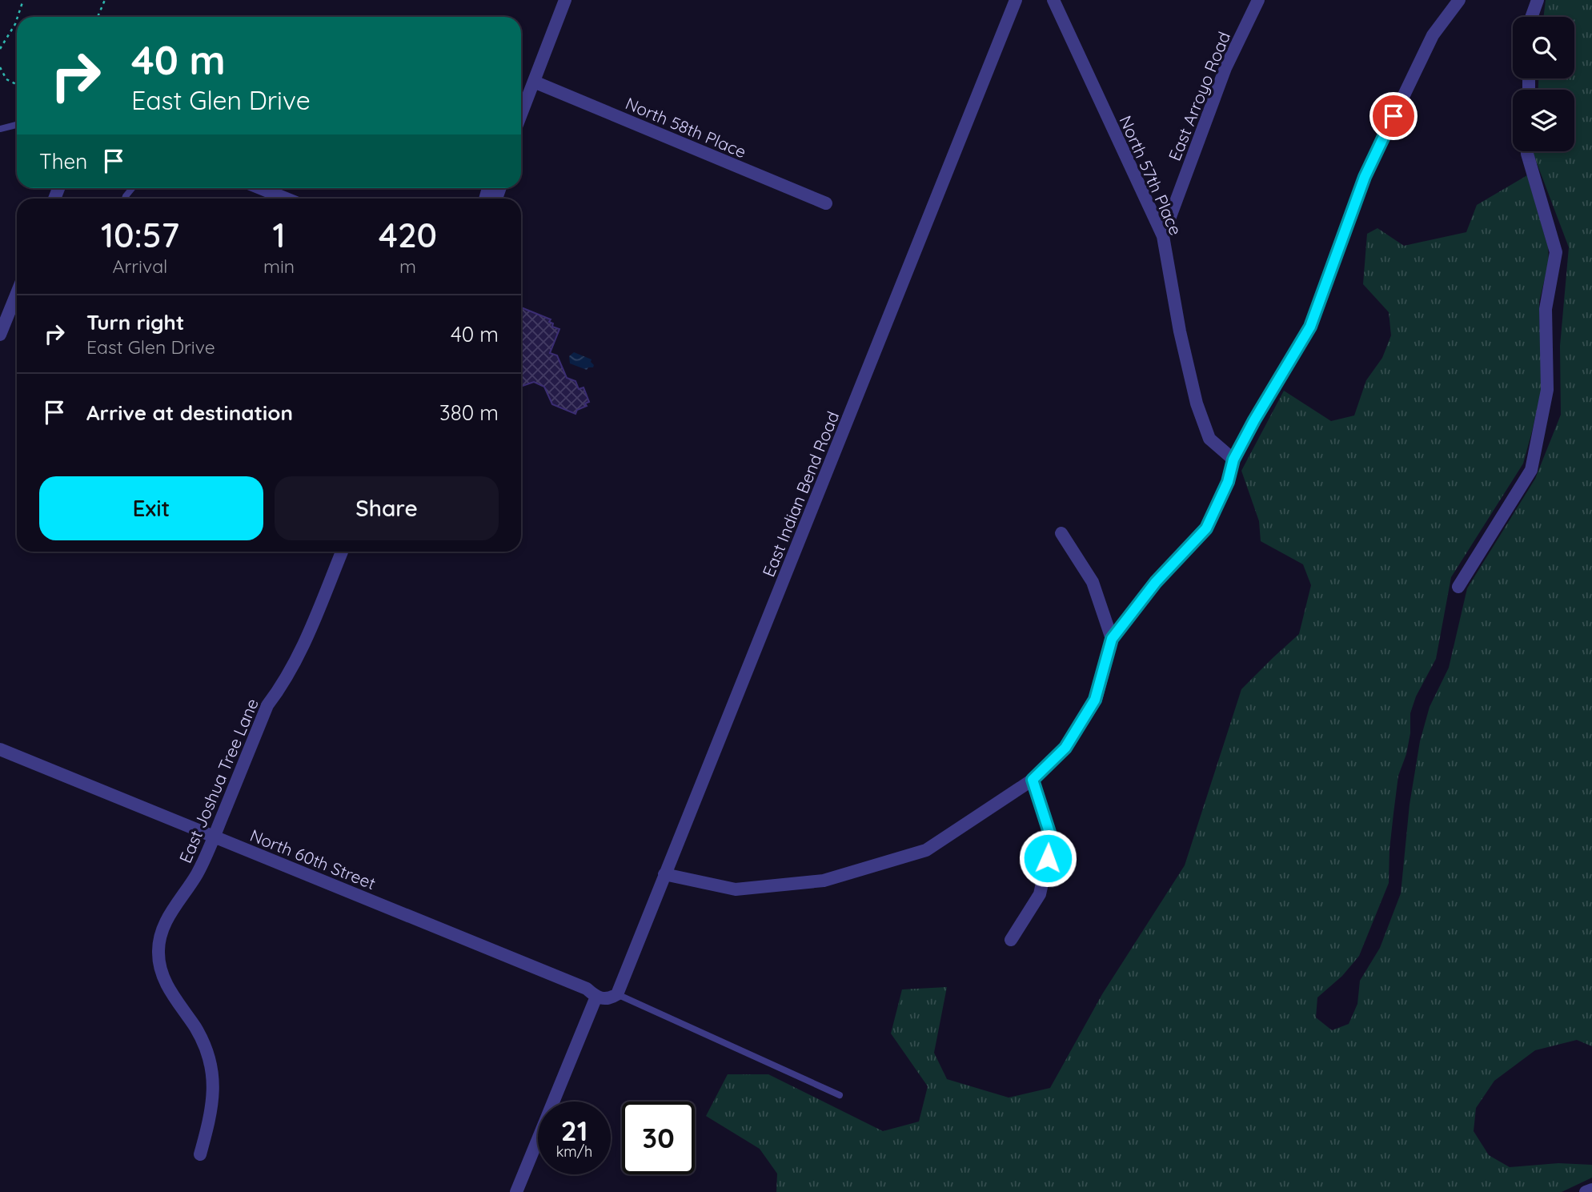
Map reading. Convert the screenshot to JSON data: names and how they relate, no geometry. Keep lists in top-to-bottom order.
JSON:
{
  "streets": {
    "street": [
      "East Arroyo Road",
      "North 58th Place",
      "North 57th Place",
      "East Indian Bend Road",
      "East Joshua Tree Lane",
      "North 60th Street"
    ]
  },
  "crossings": [
    ["East Arroyo Road", "North 57th Place"],
    ["East Indian Bend Road", "North 60th Street"],
    ["East Joshua Tree Lane", "North 60th Street"]
  ],
  "page": {
    "turn": ["40 m", "East Glen Drive"],
    "then": "Then",
    "eta": [
      "10:57",
      "Arrival",
      "1",
      "min",
      "420",
      "m"
    ],
    "list": [
      {
        "name": "Turn right",
        "note": "East Glen Drive",
        "value": "40 m"
      },
      {
        "name": "Arrive at destination",
        "value": "380 m"
      }
    ],
    "buttons": ["Exit", "Share"],
    "speed": "21 km/h",
    "limit": "30"
  }
}
